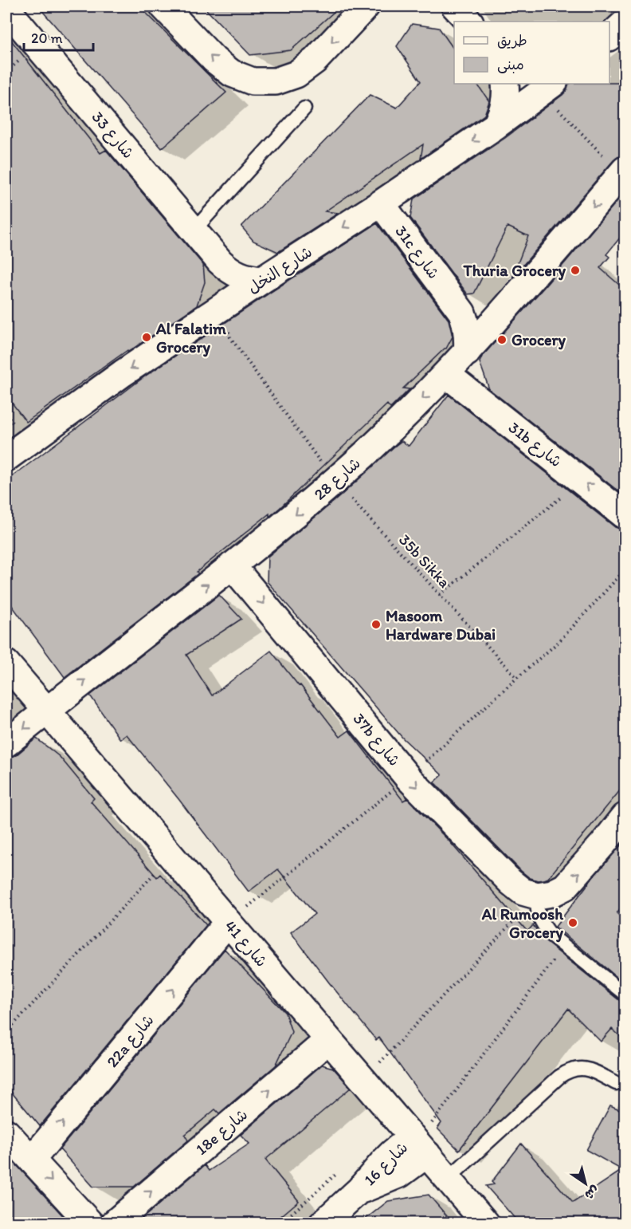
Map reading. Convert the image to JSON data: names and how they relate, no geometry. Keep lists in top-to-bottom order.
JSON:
{
  "streets": {
    "street": [
      "شارع 33",
      "31c شارع",
      "شارع النخل",
      "31b شارع",
      "شارع 28",
      "37b شارع",
      "شارع 41",
      "22a شارع",
      "18e شارع",
      "شارع 16"
    ],
    "path": ["35b Sikka"]
  },
  "crossings": [
    ["شارع 33", "شارع النخل"],
    ["شارع 33", "35b Sikka"],
    ["31c شارع", "شارع النخل"],
    ["31c شارع", "شارع 28"],
    ["شارع النخل", "35b Sikka"],
    ["31b شارع", "شارع 28"],
    ["شارع 28", "35b Sikka"],
    ["شارع 28", "37b شارع"],
    ["شارع 28", "شارع 41"],
    ["شارع 41", "22a شارع"],
    ["شارع 41", "18e شارع"],
    ["شارع 41", "شارع 16"]
  ],
  "one_way": [
    "شارع النخل",
    "37b شارع",
    "22a شارع",
    "18e شارع"
  ],
  "places": [
    "Thuria Grocery",
    "Al Falatim Grocery",
    "Grocery",
    "Masoom Hardware Dubai",
    "Al Rumoosh Grocery"
  ],
  "legend": ["طريق", "مبنى"],
  "scale_bar": "20 m",
  "north": "bottom right"
}
